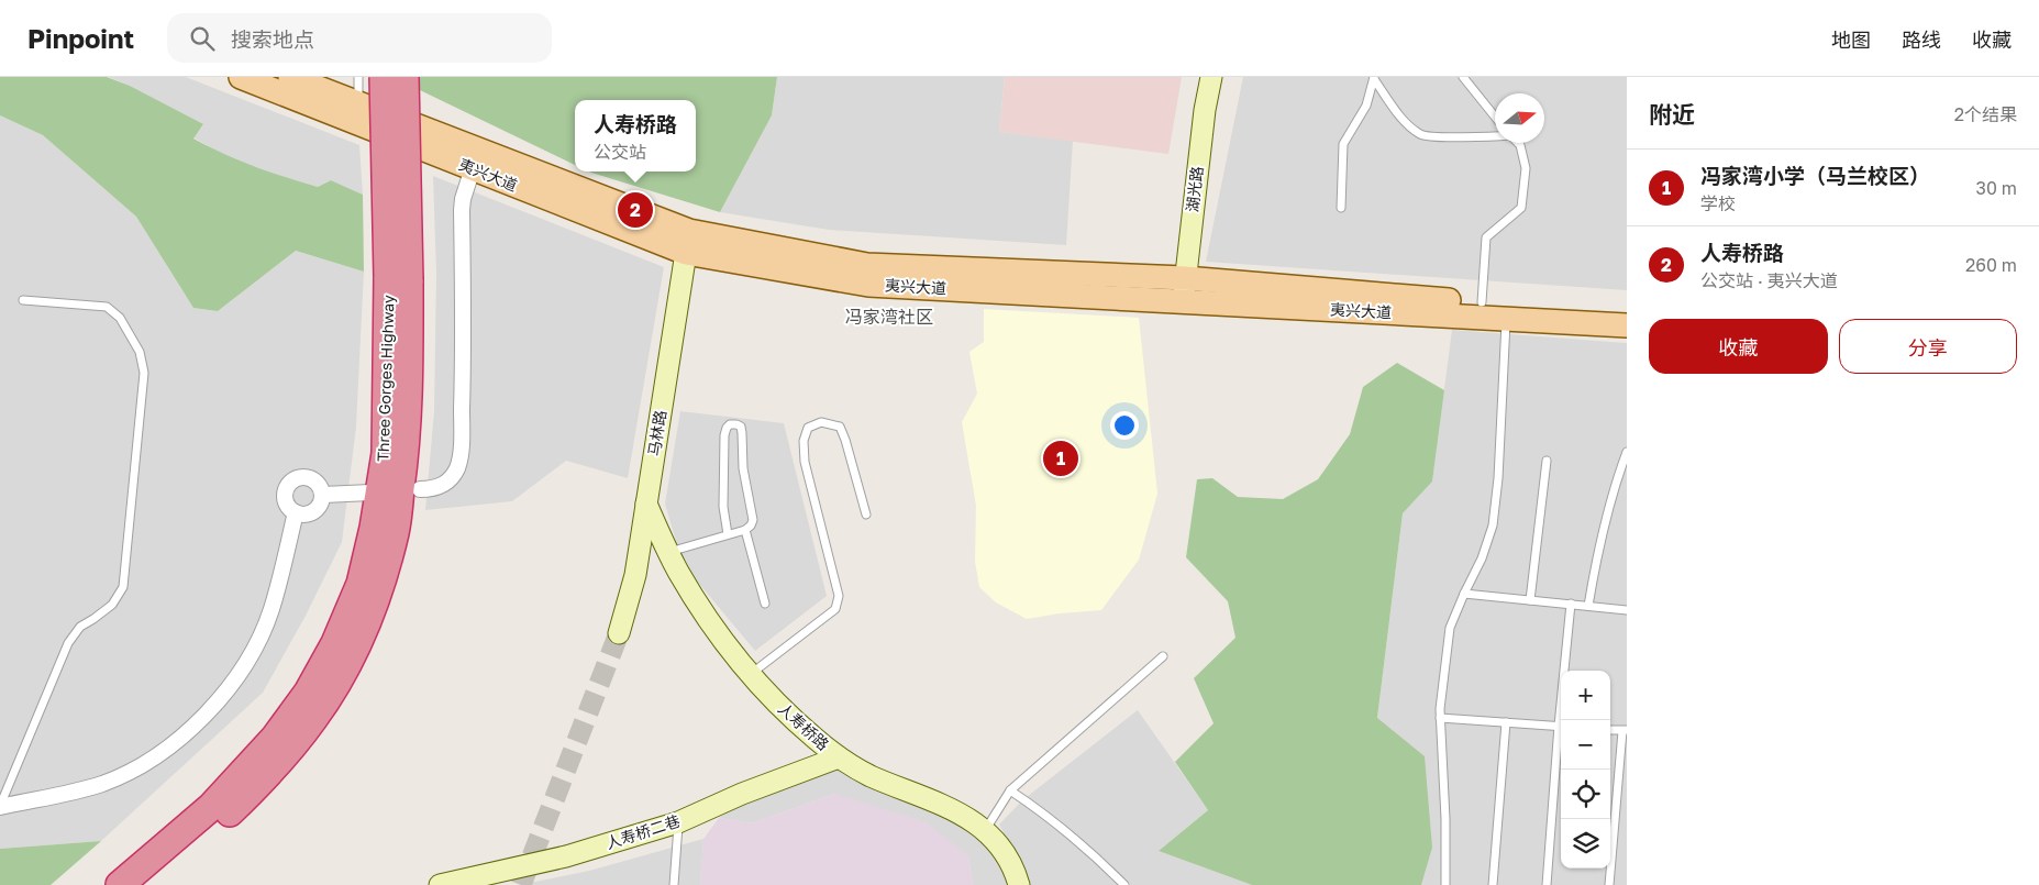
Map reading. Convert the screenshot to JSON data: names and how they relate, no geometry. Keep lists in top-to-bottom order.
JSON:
{
  "streets": {
    "highway": ["Three Gorges Highway"],
    "main road": ["夷兴大道"],
    "street": [
      "湖光路",
      "马林路",
      "人寿桥路",
      "人寿桥二巷"
    ]
  },
  "crossings": [
    ["夷兴大道", "湖光路"],
    ["夷兴大道", "马林路"],
    ["马林路", "人寿桥路"],
    ["人寿桥路", "人寿桥二巷"]
  ],
  "districts": ["冯家湾社区"],
  "north": "right",
  "page": {
    "header": "Pinpoint",
    "search": "搜索地点",
    "nav": ["地图", "路线", "收藏"],
    "heading": ["附近", "2个结果"],
    "popup": ["人寿桥路", "公交站"],
    "list": [
      {
        "mark": "1",
        "name": "冯家湾小学（马兰校区）",
        "note": "学校",
        "value": "30 m"
      },
      {
        "mark": "2",
        "name": "人寿桥路",
        "note": "公交站 · 夷兴大道",
        "value": "260 m"
      }
    ],
    "pins": ["2", "1"],
    "buttons": ["收藏", "分享"],
    "map_buttons": ["+", "−"]
  }
}
